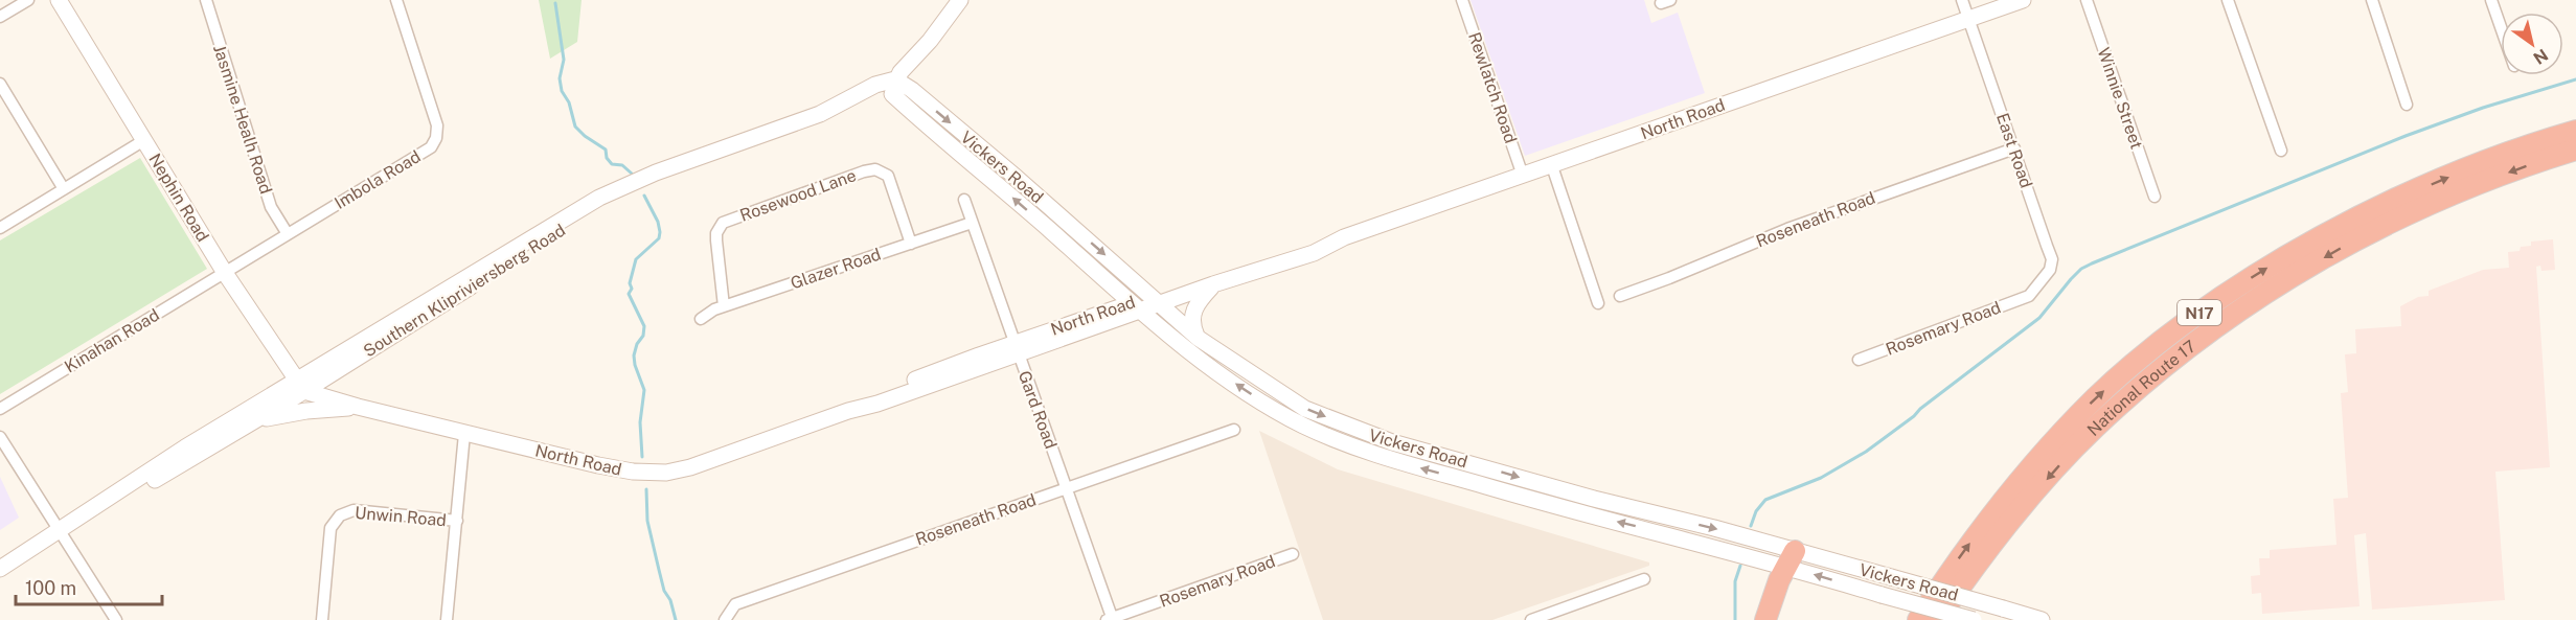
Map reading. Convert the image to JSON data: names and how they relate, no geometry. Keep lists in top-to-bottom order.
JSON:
{
  "streets": {
    "highway": ["N17", "National Route 17"],
    "main road": [
      "North Road",
      "Vickers Road",
      "Nephin Road",
      "Southern Klipriviersberg Road"
    ],
    "street": [
      "Rewlatch Road",
      "Winnie Street",
      "Jasmine Healh Road",
      "East Road",
      "Imbola Road",
      "Rosewood Lane",
      "Roseneath Road",
      "Glazer Road",
      "Rosemary Road",
      "Kinahan Road",
      "Gard Road",
      "Unwin Road"
    ]
  },
  "crossings": [
    ["Rewlatch Road", "North Road"],
    ["Jasmine Healh Road", "Imbola Road"],
    ["North Road", "East Road"],
    ["North Road", "Vickers Road"],
    ["North Road", "Nephin Road"],
    ["North Road", "Southern Klipriviersberg Road"],
    ["North Road", "Gard Road"],
    ["East Road", "Roseneath Road"],
    ["East Road", "Rosemary Road"],
    ["Vickers Road", "Southern Klipriviersberg Road"],
    ["Imbola Road", "Nephin Road"],
    ["Imbola Road", "Kinahan Road"],
    ["Rosewood Lane", "Glazer Road"],
    ["Nephin Road", "Southern Klipriviersberg Road"],
    ["Nephin Road", "Kinahan Road"],
    ["Roseneath Road", "Gard Road"],
    ["Glazer Road", "Gard Road"],
    ["Rosemary Road", "Gard Road"]
  ],
  "scale_bar": "100 m",
  "north": "bottom right"
}
